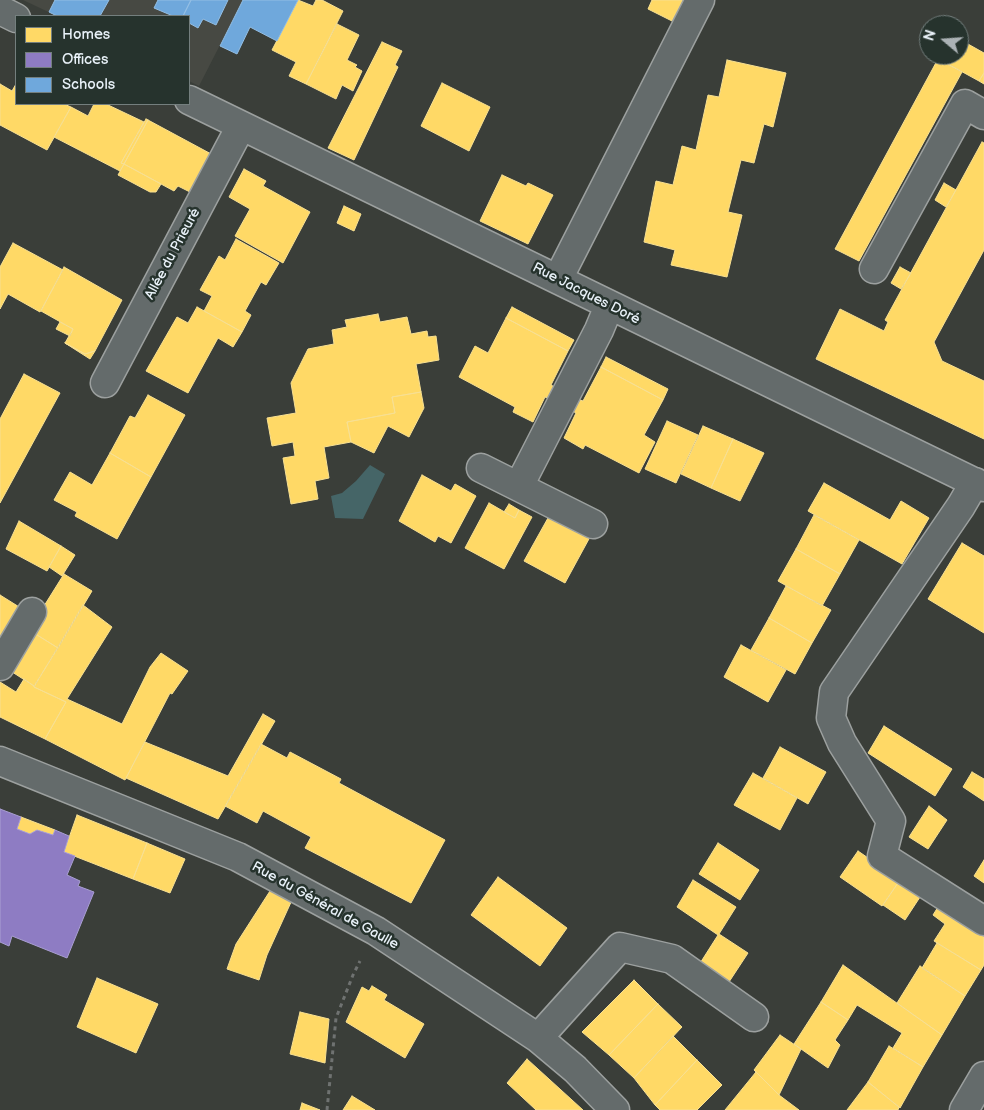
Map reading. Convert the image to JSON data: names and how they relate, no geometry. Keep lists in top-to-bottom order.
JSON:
{
  "streets": {
    "street": ["Allée du Prieuré", "Rue Jacques Doré", "Rue du Général de Gaulle"]
  },
  "crossings": [
    ["Allée du Prieuré", "Rue Jacques Doré"]
  ],
  "legend": ["Homes", "Offices", "Schools"],
  "north": "left"
}
